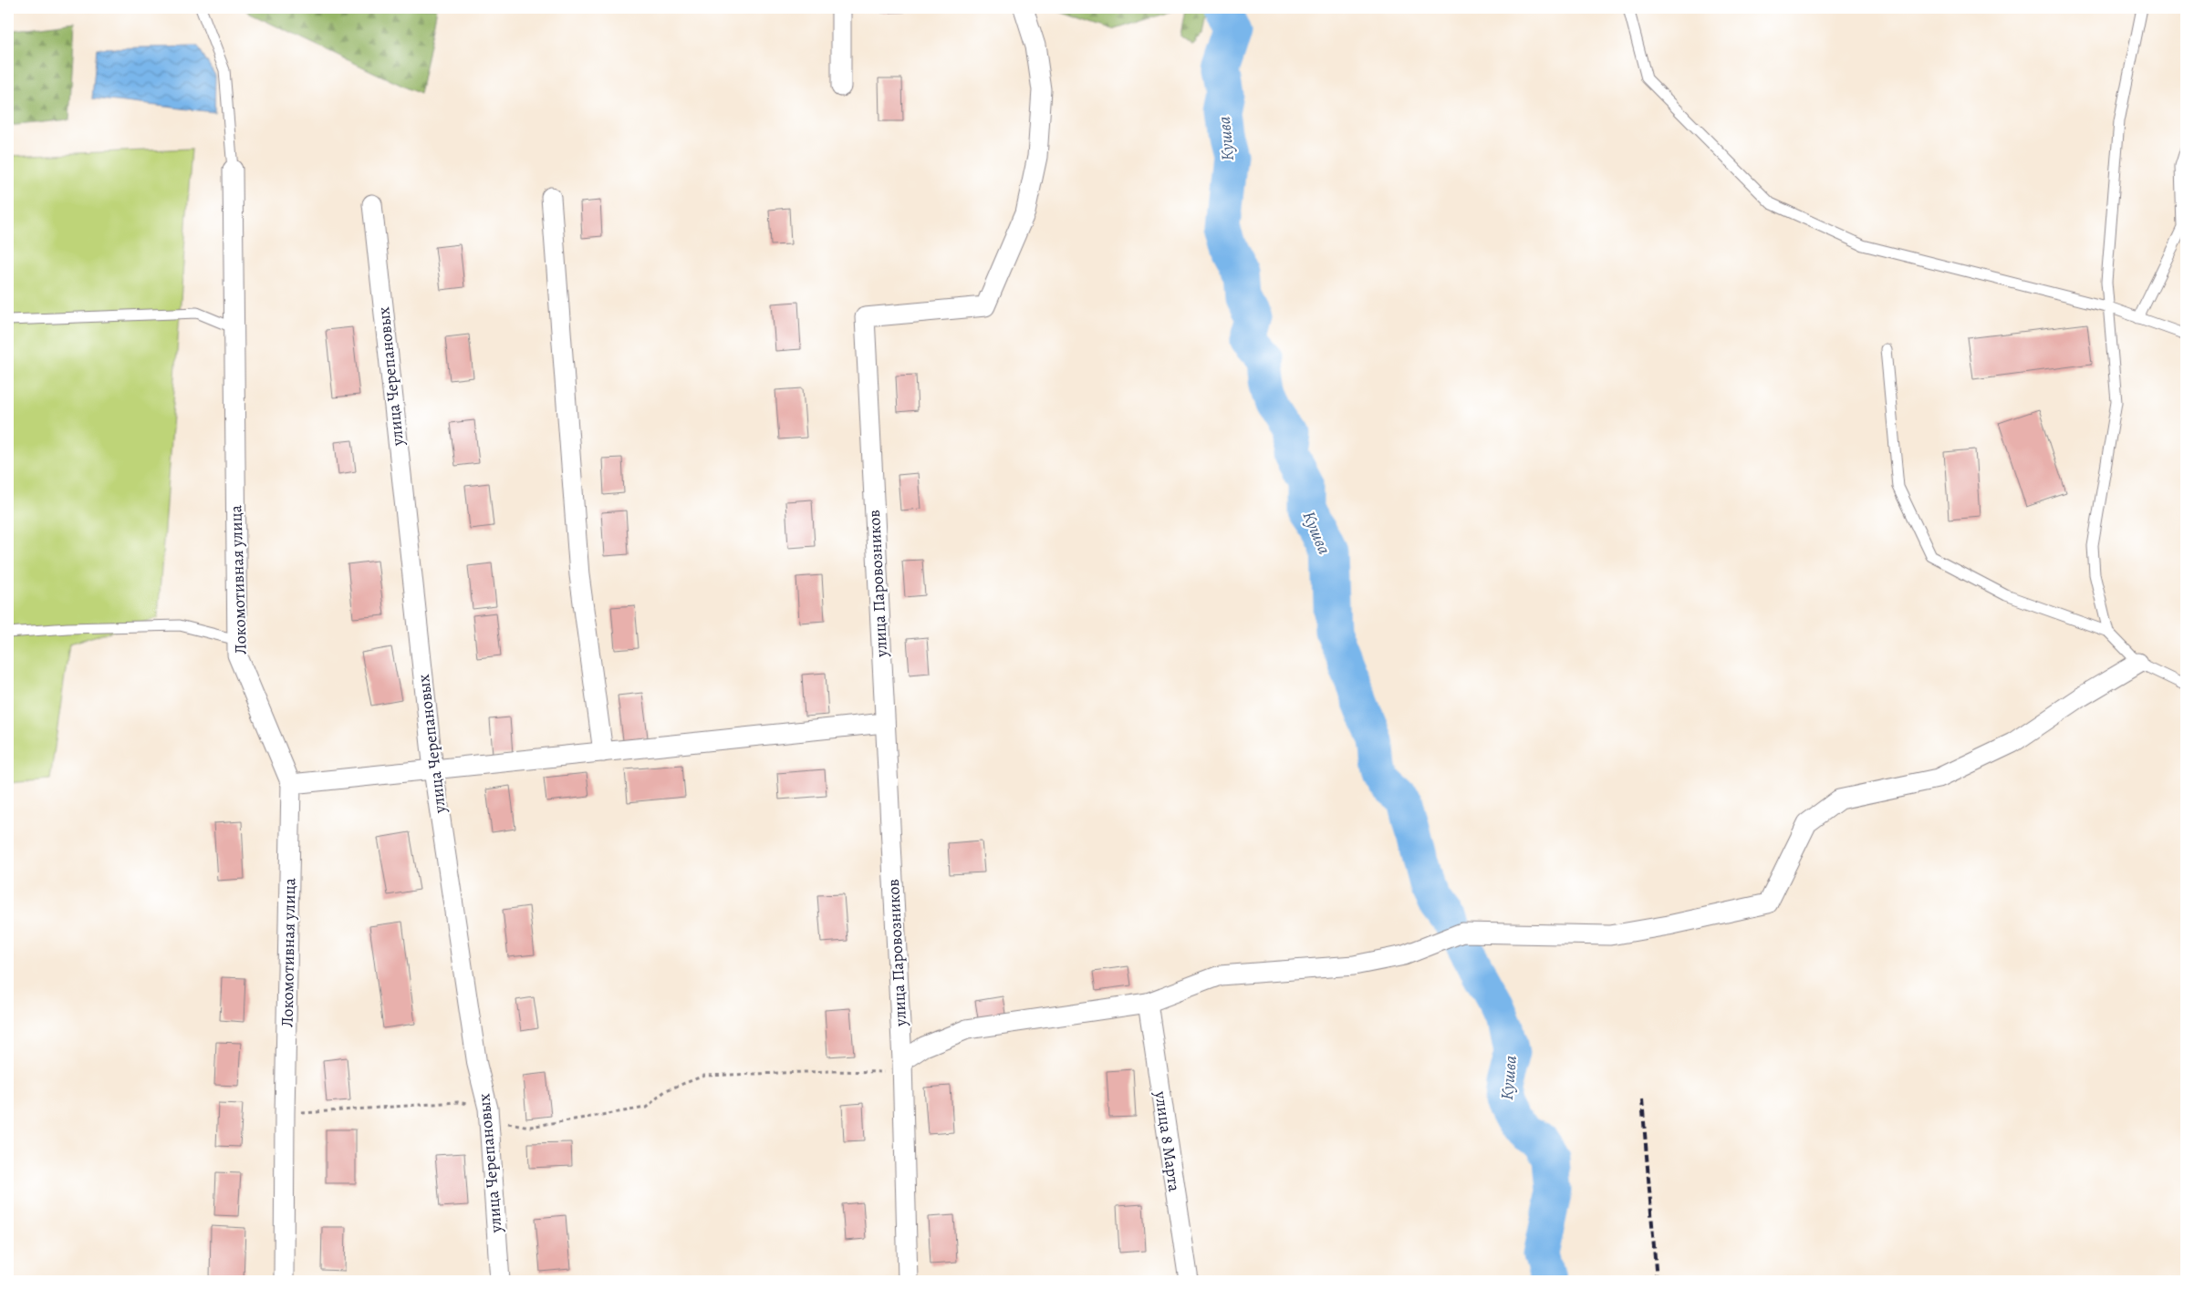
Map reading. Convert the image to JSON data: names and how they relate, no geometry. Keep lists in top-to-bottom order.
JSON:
{
  "streets": {
    "street": [
      "улица Черепановых",
      "Локомотивная улица",
      "улица Паровозников",
      "улица 8 Марта"
    ]
  },
  "water": ["Кушва"]
}
